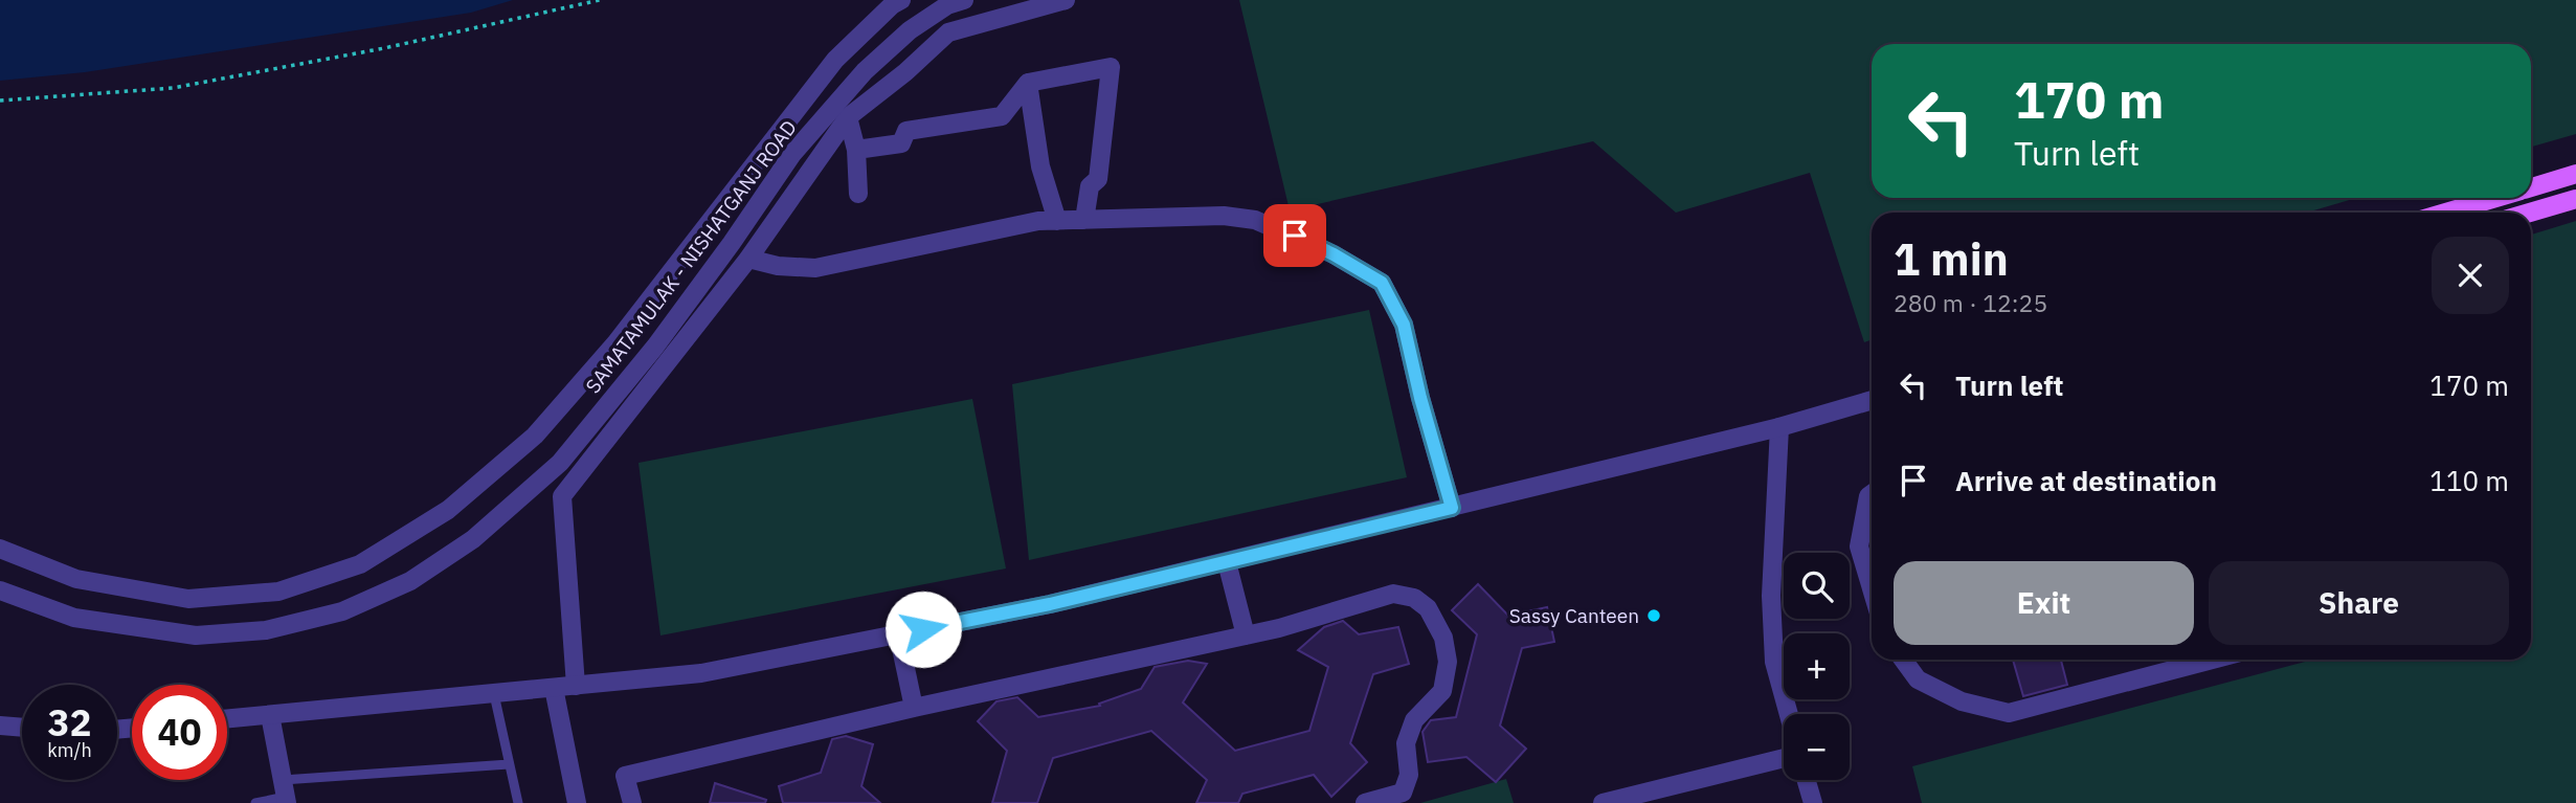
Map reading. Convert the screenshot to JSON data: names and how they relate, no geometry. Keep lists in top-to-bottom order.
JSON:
{
  "streets": {
    "street": ["SAMATAMULAK - NISHATGANJ ROAD"]
  },
  "places": ["Sassy Canteen"],
  "page": {
    "turn": ["170 m", "Turn left"],
    "heading": ["1 min", "280 m · 12:25"],
    "list": [
      {
        "name": "Turn left",
        "value": "170 m"
      },
      {
        "name": "Arrive at destination",
        "value": "110 m"
      }
    ],
    "buttons": ["Exit", "Share"],
    "map_buttons": ["+", "−"],
    "speed": "32 km/h",
    "limit": "40"
  }
}
